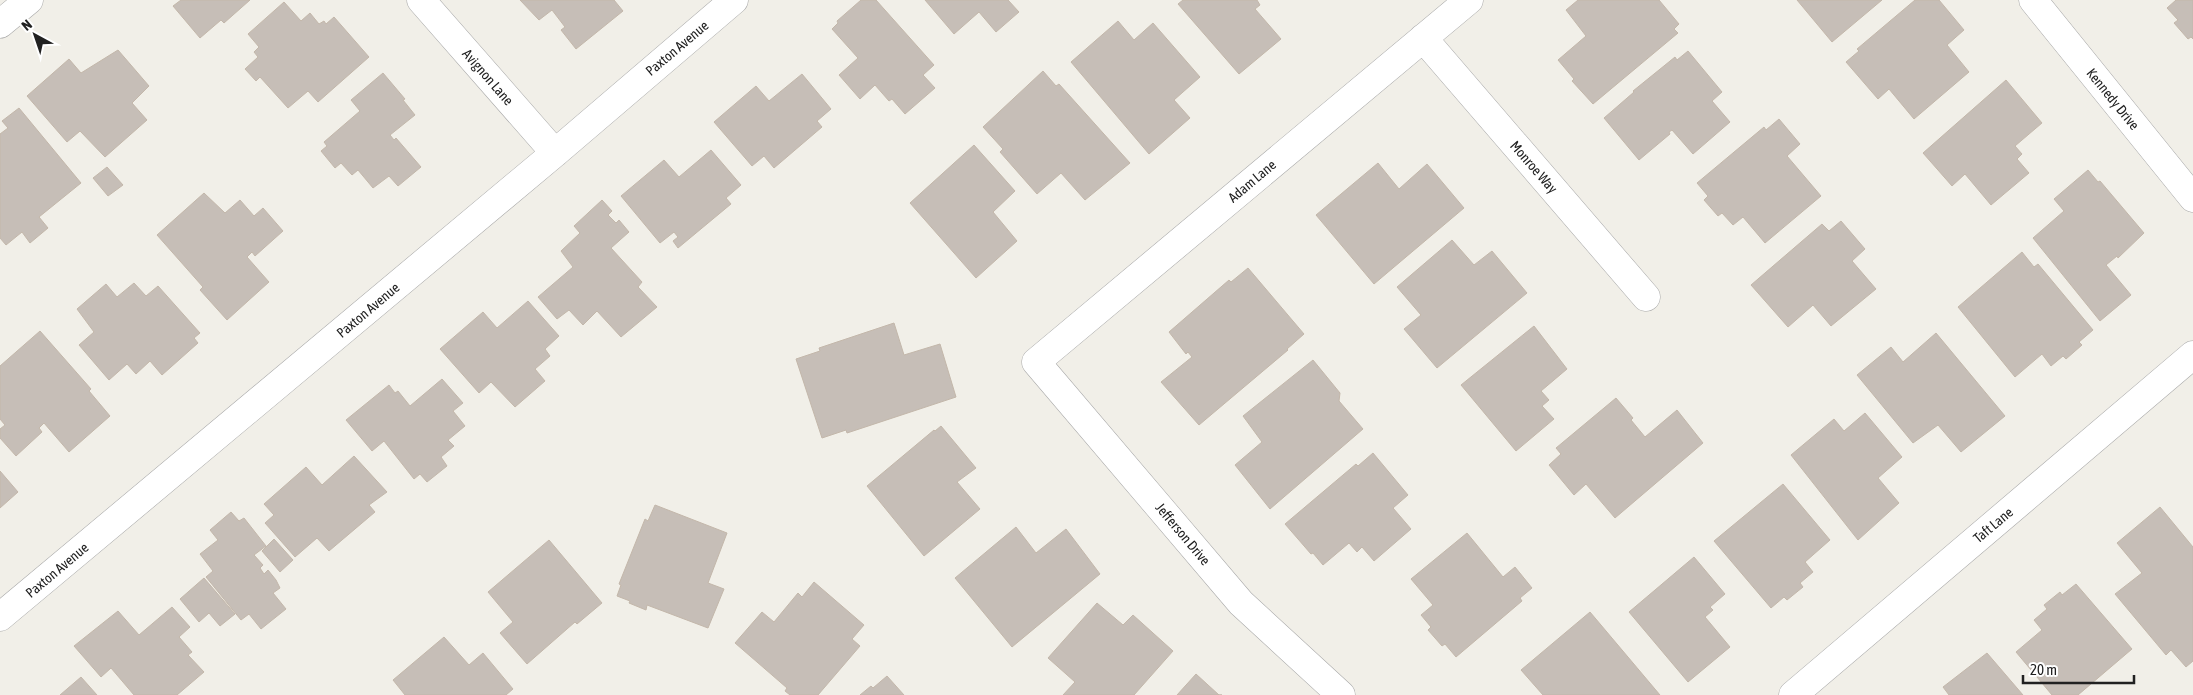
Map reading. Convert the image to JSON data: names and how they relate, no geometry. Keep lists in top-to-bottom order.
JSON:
{
  "streets": {
    "street": [
      "Paxton Avenue",
      "Avignon Lane",
      "Kennedy Drive",
      "Monroe Way",
      "Adam Lane",
      "Taft Lane",
      "Jefferson Drive"
    ]
  },
  "crossings": [
    ["Paxton Avenue", "Avignon Lane"],
    ["Monroe Way", "Adam Lane"],
    ["Adam Lane", "Jefferson Drive"]
  ],
  "scale_bar": "20 m",
  "north": "top left"
}
